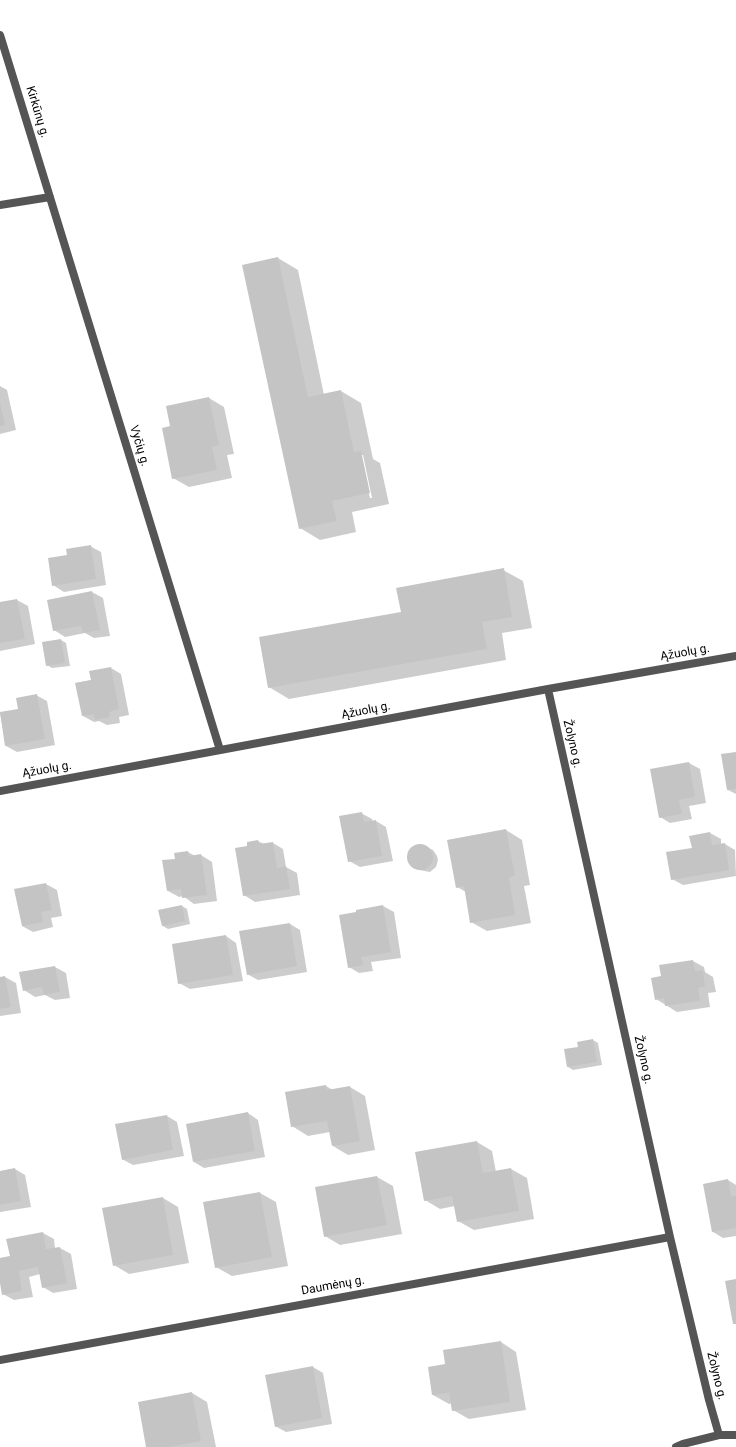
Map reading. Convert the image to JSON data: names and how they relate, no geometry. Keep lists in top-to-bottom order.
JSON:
{
  "streets": {
    "street": [
      "Kirkūnų g.",
      "Vyčių g.",
      "Ąžuolų g.",
      "Žolyno g.",
      "Daumėnų g."
    ]
  },
  "crossings": [
    ["Kirkūnų g.", "Vyčių g."],
    ["Vyčių g.", "Ąžuolų g."],
    ["Ąžuolų g.", "Žolyno g."],
    ["Žolyno g.", "Daumėnų g."]
  ]
}
